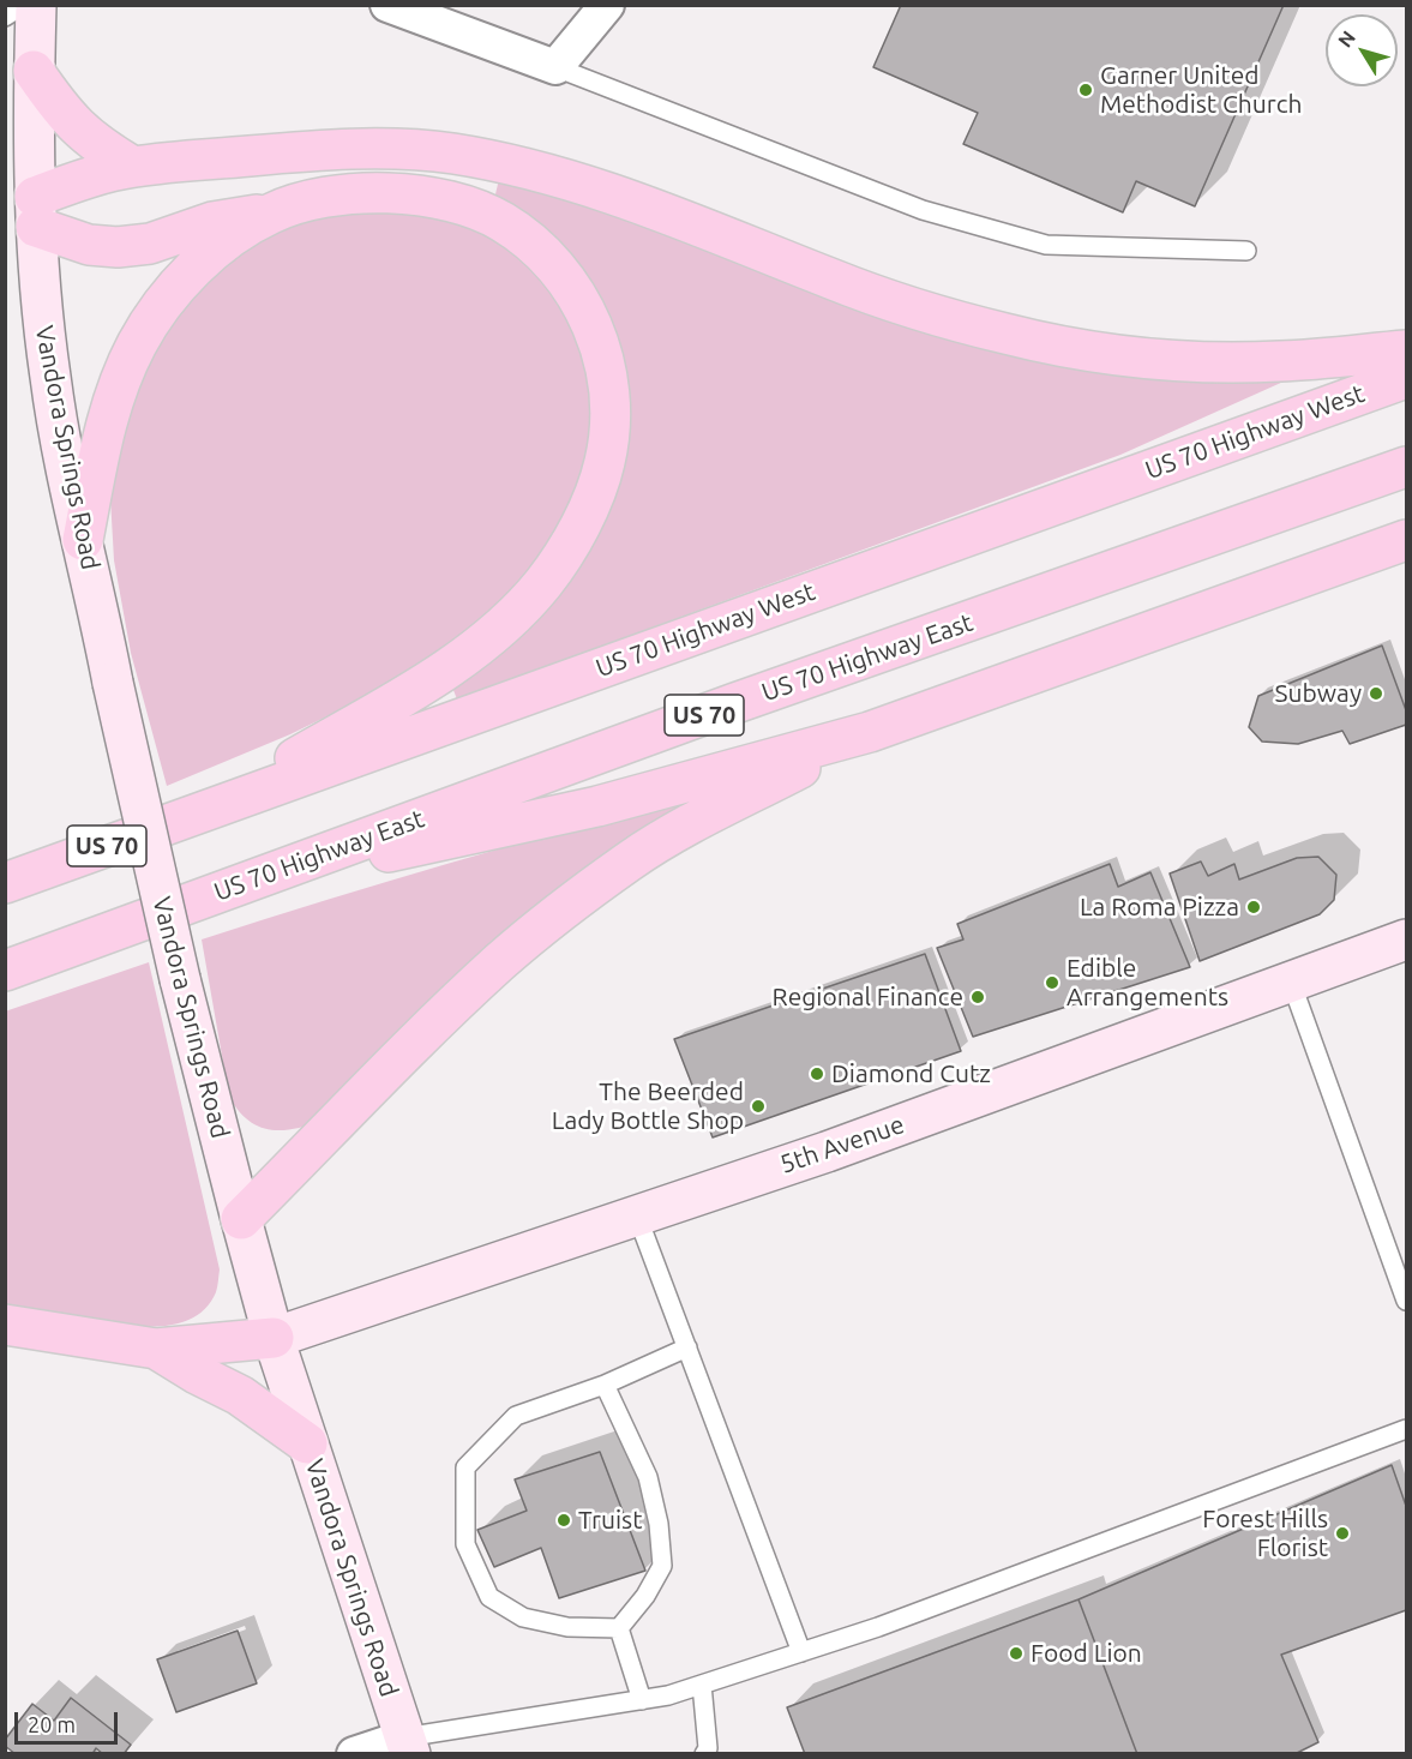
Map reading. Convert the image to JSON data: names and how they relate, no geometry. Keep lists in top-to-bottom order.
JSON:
{
  "streets": {
    "main road": ["US 70 Highway West", "US 70 Highway East", "US 70"],
    "street": ["Vandora Springs Road", "5th Avenue"]
  },
  "crossings": [
    ["Vandora Springs Road", "5th Avenue"]
  ],
  "places": [
    "Garner United Methodist Church",
    "Subway",
    "La Roma Pizza",
    "Edible Arrangements",
    "Regional Finance",
    "Diamond Cutz",
    "The Beerded Lady Bottle Shop",
    "Truist",
    "Forest Hills Florist",
    "Food Lion"
  ],
  "scale_bar": "20 m",
  "north": "top left"
}
